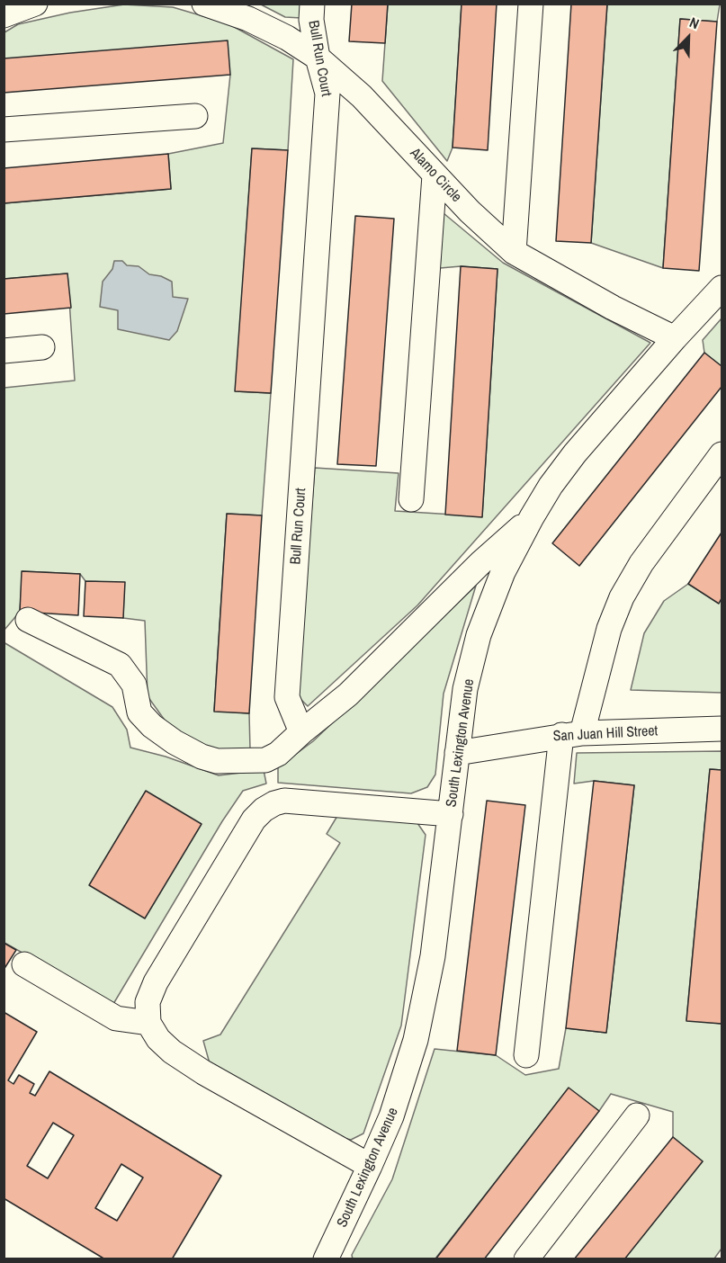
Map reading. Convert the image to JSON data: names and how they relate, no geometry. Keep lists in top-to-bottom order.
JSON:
{
  "streets": {
    "street": [
      "Bull Run Court",
      "Alamo Circle",
      "San Juan Hill Street",
      "South Lexington Avenue"
    ]
  },
  "crossings": [
    ["Bull Run Court", "Alamo Circle"],
    ["Alamo Circle", "South Lexington Avenue"],
    ["San Juan Hill Street", "South Lexington Avenue"]
  ],
  "north": "top right"
}
